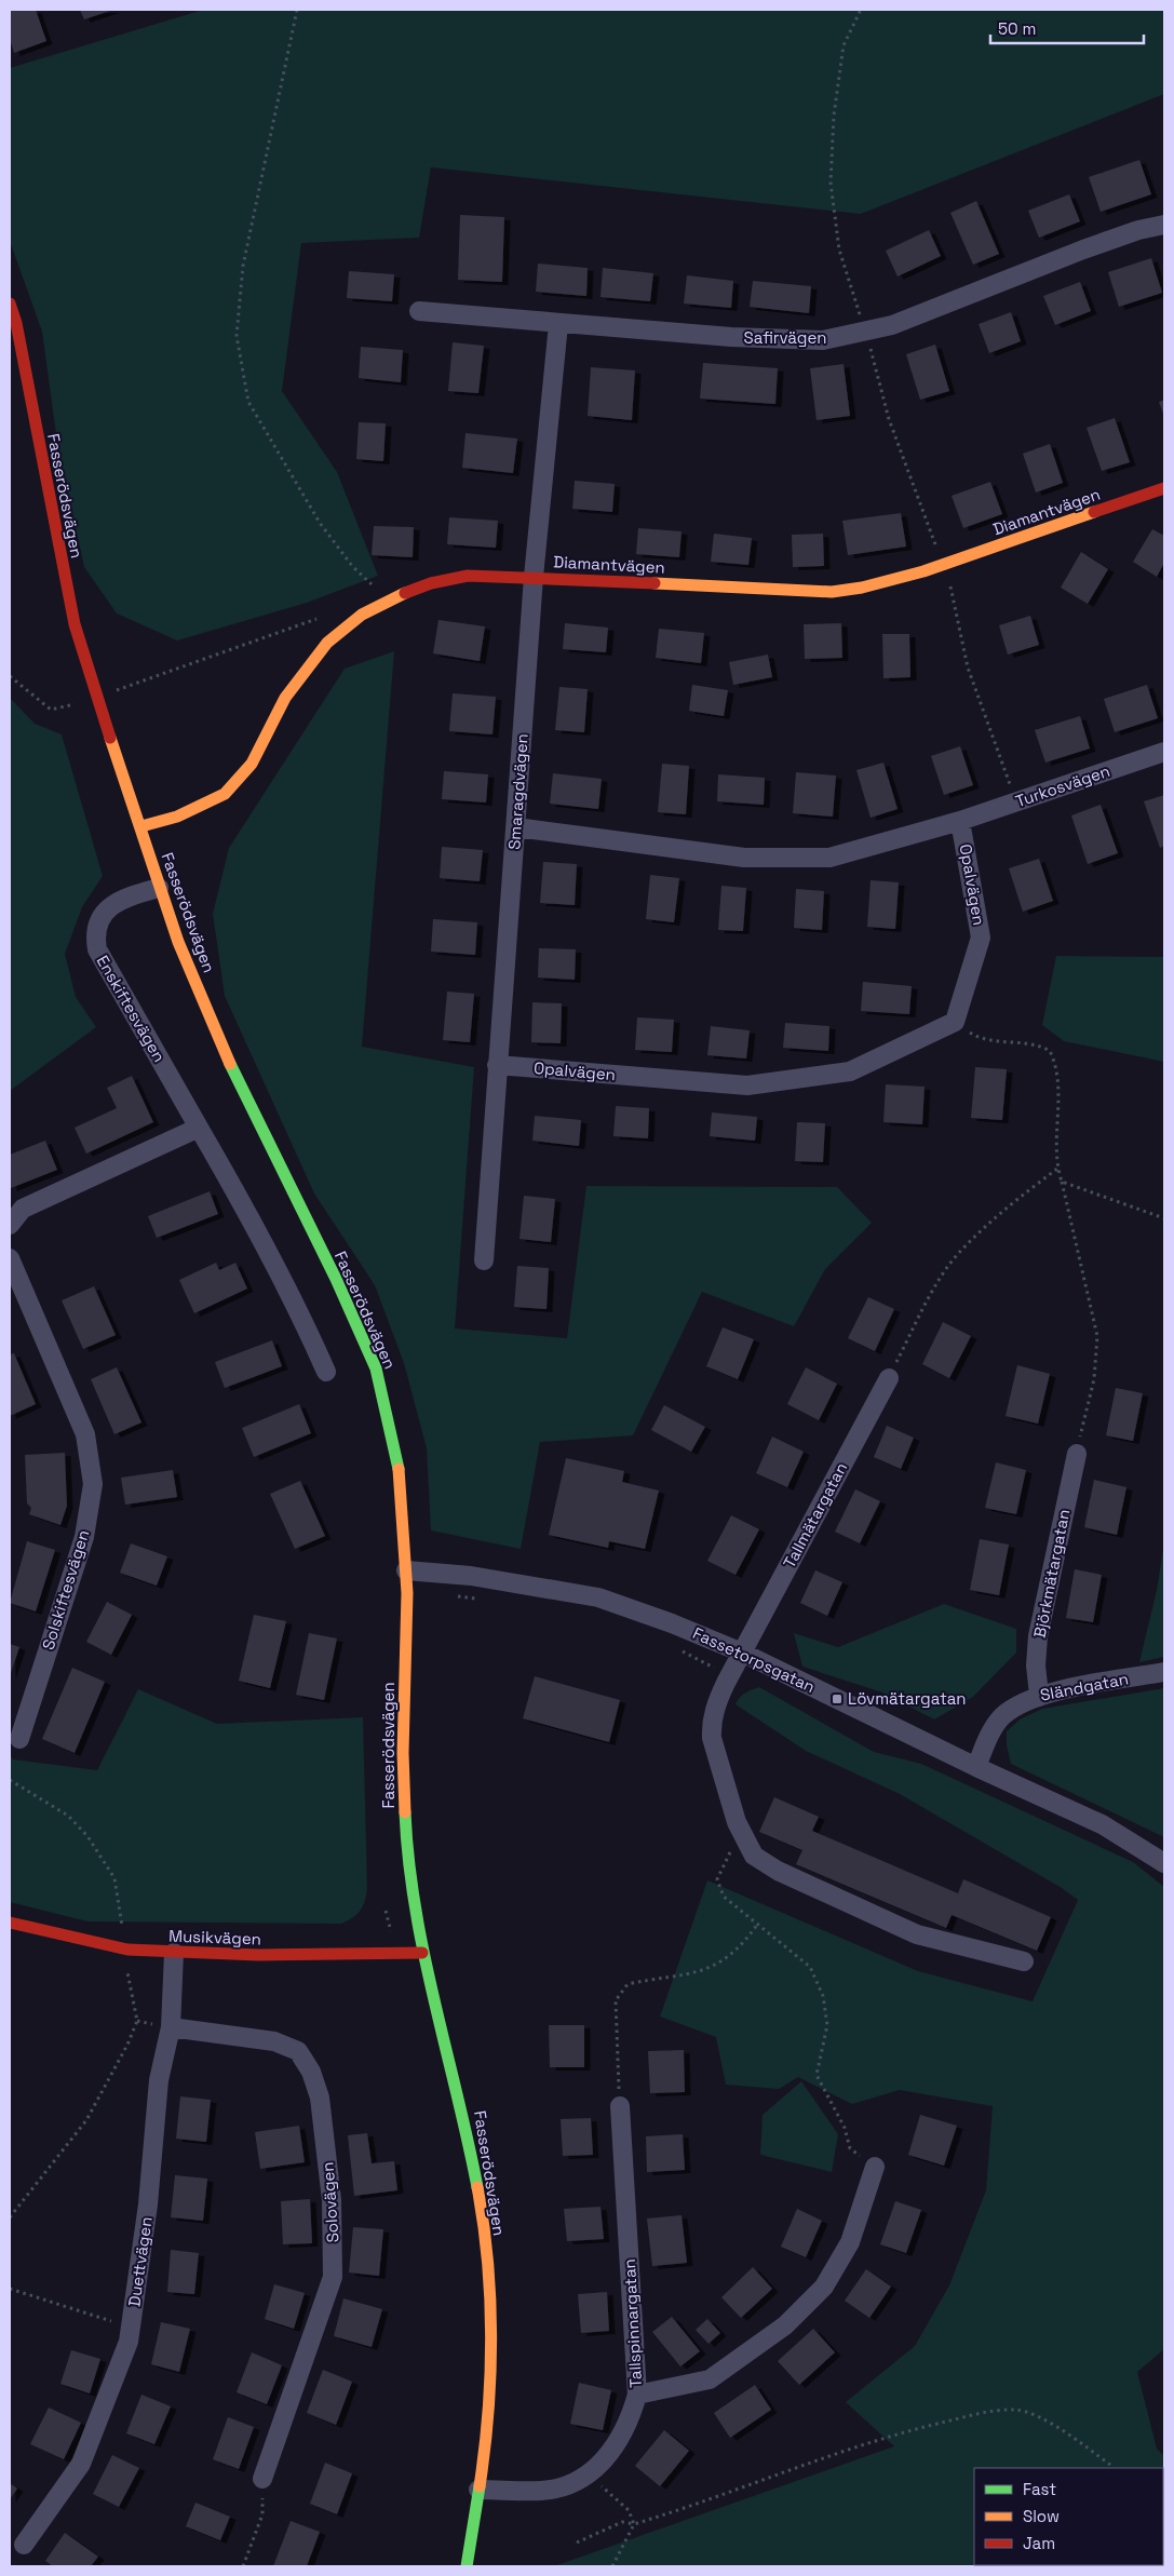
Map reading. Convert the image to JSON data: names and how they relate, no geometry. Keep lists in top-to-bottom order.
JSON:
{
  "streets": {
    "street": [
      "Safirvägen",
      "Fasserödsvägen",
      "Diamantvägen",
      "Turkosvägen",
      "Smaragdvägen",
      "Opalvägen",
      "Enskiftesvägen",
      "Tallmätargatan",
      "Björkmätargatan",
      "Solskiftesvägen",
      "Fassetorpsgatan",
      "Sländgatan",
      "Musikvägen",
      "Solovägen",
      "Duettvägen",
      "Tallspinnargatan"
    ]
  },
  "crossings": [
    ["Safirvägen", "Smaragdvägen"],
    ["Fasserödsvägen", "Diamantvägen"],
    ["Fasserödsvägen", "Enskiftesvägen"],
    ["Fasserödsvägen", "Fassetorpsgatan"],
    ["Fasserödsvägen", "Musikvägen"],
    ["Fasserödsvägen", "Tallspinnargatan"],
    ["Diamantvägen", "Smaragdvägen"],
    ["Turkosvägen", "Opalvägen"],
    ["Smaragdvägen", "Opalvägen"],
    ["Tallmätargatan", "Fassetorpsgatan"],
    ["Björkmätargatan", "Sländgatan"],
    ["Fassetorpsgatan", "Sländgatan"],
    ["Musikvägen", "Duettvägen"],
    ["Solovägen", "Duettvägen"]
  ],
  "places": {
    "transit": ["Lövmätargatan"]
  },
  "legend": ["Fast", "Slow", "Jam"],
  "scale_bar": "50 m"
}
